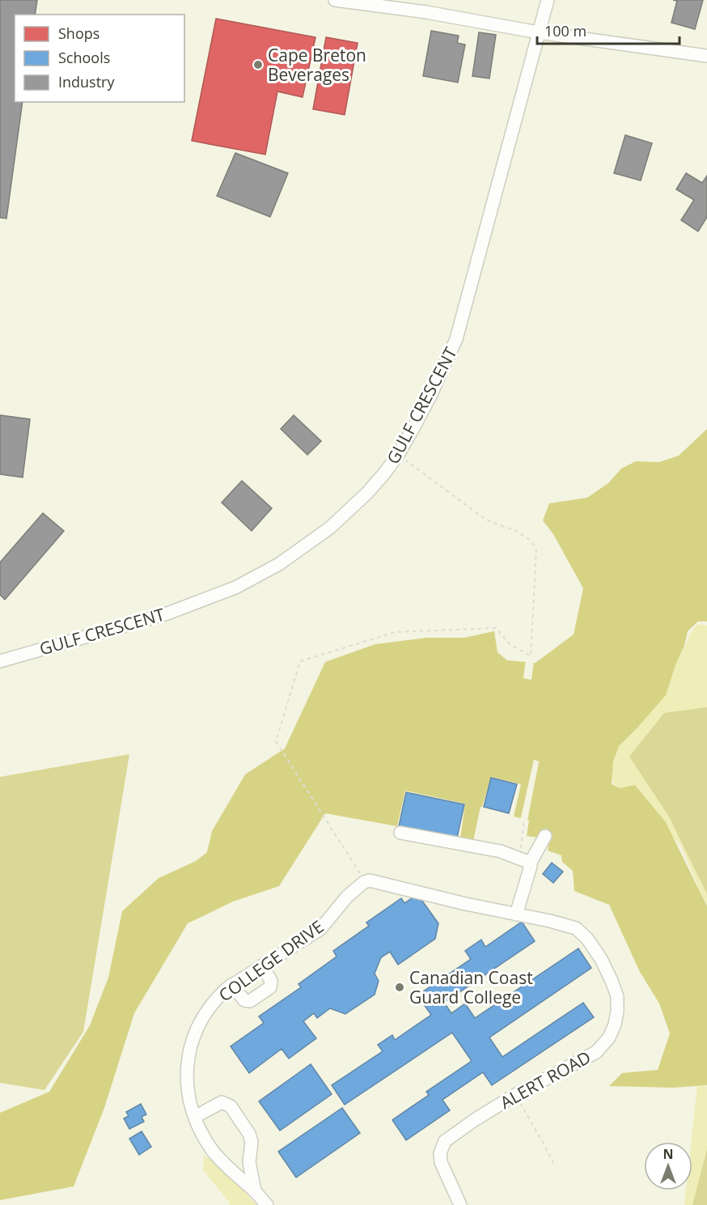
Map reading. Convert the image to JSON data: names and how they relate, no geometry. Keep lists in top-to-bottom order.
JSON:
{
  "streets": {
    "street": ["GULF CRESCENT", "COLLEGE DRIVE", "ALERT ROAD"]
  },
  "crossings": [
    ["COLLEGE DRIVE", "ALERT ROAD"]
  ],
  "places": ["Cape Breton Beverages", "Canadian Coast Guard College"],
  "legend": ["Shops", "Schools", "Industry"],
  "scale_bar": "100 m",
  "north": "top"
}
